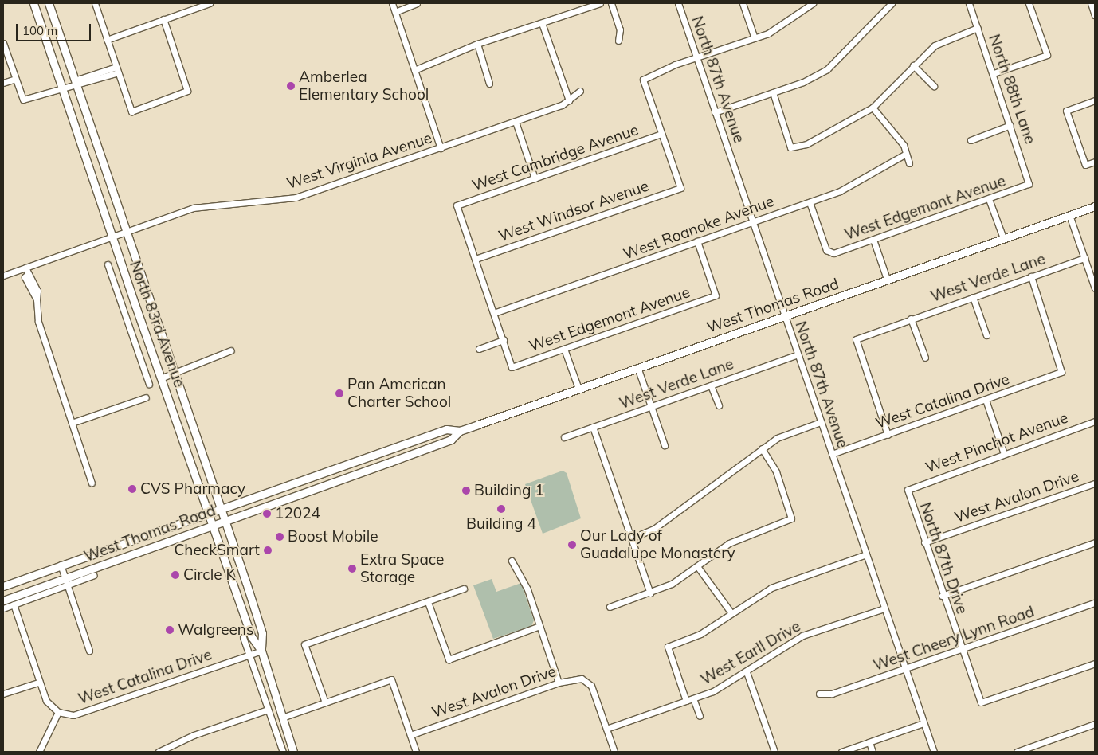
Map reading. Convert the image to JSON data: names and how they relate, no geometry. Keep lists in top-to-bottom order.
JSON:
{
  "streets": {
    "main road": ["West Thomas Road", "North 83rd Avenue"],
    "street": [
      "North 87th Avenue",
      "North 88th Lane",
      "West Cambridge Avenue",
      "West Virginia Avenue",
      "West Edgemont Avenue",
      "West Windsor Avenue",
      "West Roanoke Avenue",
      "West Verde Lane",
      "West Catalina Drive",
      "West Pinchot Avenue",
      "West Avalon Drive",
      "North 87th Drive",
      "West Cheery Lynn Road",
      "West Earll Drive"
    ]
  },
  "crossings": [
    ["North 87th Avenue", "West Roanoke Avenue"],
    ["North 87th Avenue", "West Verde Lane"],
    ["North 87th Avenue", "West Thomas Road"],
    ["North 87th Avenue", "West Catalina Drive"],
    ["North 87th Avenue", "West Cheery Lynn Road"],
    ["North 87th Avenue", "West Earll Drive"],
    ["North 88th Lane", "West Edgemont Avenue"],
    ["West Cambridge Avenue", "West Windsor Avenue"],
    ["West Virginia Avenue", "North 83rd Avenue"],
    ["West Edgemont Avenue", "West Roanoke Avenue"],
    ["West Verde Lane", "West Catalina Drive"],
    ["West Thomas Road", "North 83rd Avenue"],
    ["North 83rd Avenue", "West Catalina Drive"],
    ["West Pinchot Avenue", "North 87th Drive"],
    ["West Avalon Drive", "North 87th Drive"],
    ["West Avalon Drive", "West Earll Drive"],
    ["North 87th Drive", "West Cheery Lynn Road"]
  ],
  "places": [
    "Amberlea Elementary School",
    "Pan American Charter School",
    "CVS Pharmacy",
    "Building 1",
    "Building 4",
    "12024",
    "Boost Mobile",
    "Our Lady of Guadalupe Monastery",
    "CheckSmart",
    "Extra Space Storage",
    "Circle K",
    "Walgreens"
  ],
  "scale_bar": "100 m"
}
